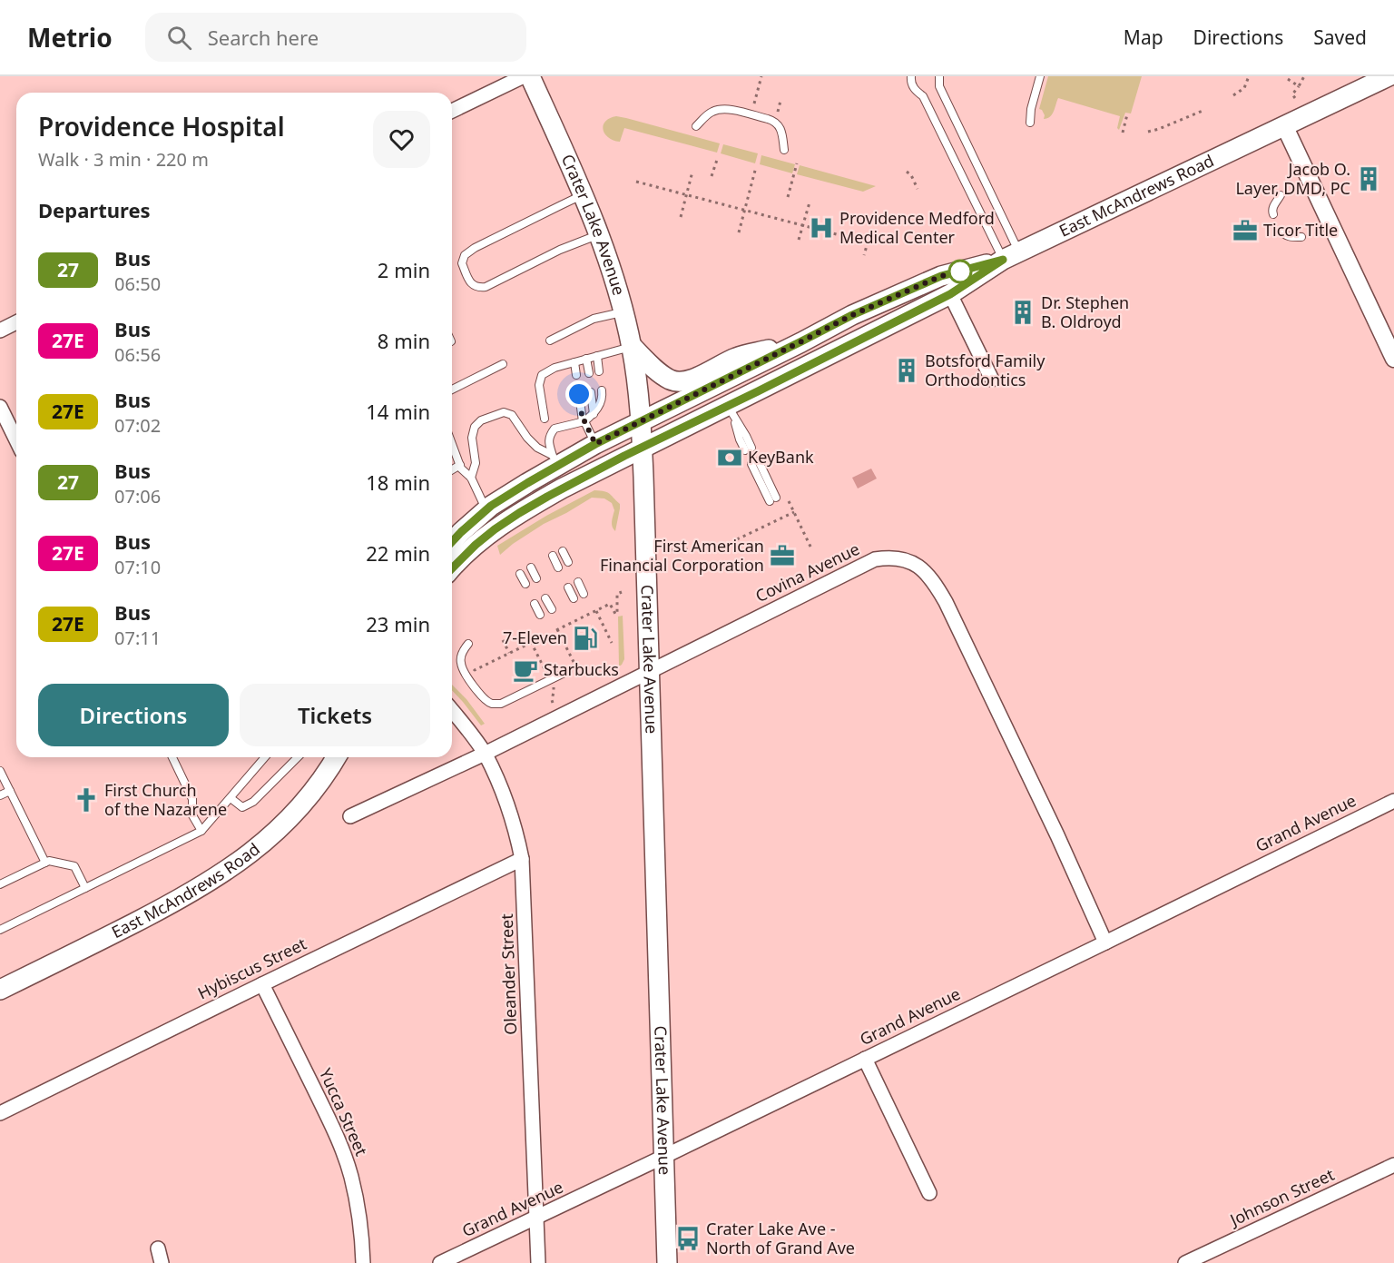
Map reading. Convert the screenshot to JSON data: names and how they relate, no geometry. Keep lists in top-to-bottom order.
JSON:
{
  "streets": {
    "main road": ["East McAndrews Road", "Crater Lake Avenue"],
    "street": [
      "Covina Avenue",
      "Grand Avenue",
      "Hybiscus Street",
      "Oleander Street",
      "Yucca Street",
      "Johnson Street"
    ]
  },
  "crossings": [
    ["East McAndrews Road", "Crater Lake Avenue"],
    ["Crater Lake Avenue", "Covina Avenue"],
    ["Crater Lake Avenue", "Grand Avenue"],
    ["Covina Avenue", "Grand Avenue"],
    ["Covina Avenue", "Oleander Street"],
    ["Grand Avenue", "Oleander Street"],
    ["Hybiscus Street", "Oleander Street"],
    ["Hybiscus Street", "Yucca Street"]
  ],
  "places": {
    "building": ["Jacob O. Layer, DMD, PC", "Dr. Stephen B. Oldroyd", "Botsford Family Orthodontics"],
    "hospital": ["Providence Medford Medical Center"],
    "office": ["Ticor Title", "First American Financial Corporation"],
    "bank": ["KeyBank"],
    "fuel station": ["7-Eleven"],
    "cafe": ["Starbucks"],
    "church": ["First Church of the Nazarene"],
    "bus stop": ["Crater Lake Ave - North of Grand Ave"]
  },
  "lines": ["bus line 27"],
  "page": {
    "header": "Metrio",
    "search": "Search here",
    "nav": ["Map", "Directions", "Saved"],
    "heading": [
      ["Providence Hospital", "Walk · 3 min · 220 m"],
      "Departures"
    ],
    "list": [
      {
        "mark": "27",
        "name": "Bus",
        "note": "06:50",
        "value": "2 min"
      },
      {
        "mark": "27E",
        "name": "Bus",
        "note": "06:56",
        "value": "8 min"
      },
      {
        "mark": "27E",
        "name": "Bus",
        "note": "07:02",
        "value": "14 min"
      },
      {
        "mark": "27",
        "name": "Bus",
        "note": "07:06",
        "value": "18 min"
      },
      {
        "mark": "27E",
        "name": "Bus",
        "note": "07:10",
        "value": "22 min"
      },
      {
        "mark": "27E",
        "name": "Bus",
        "note": "07:11",
        "value": "23 min"
      }
    ],
    "buttons": ["Directions", "Tickets"]
  }
}
